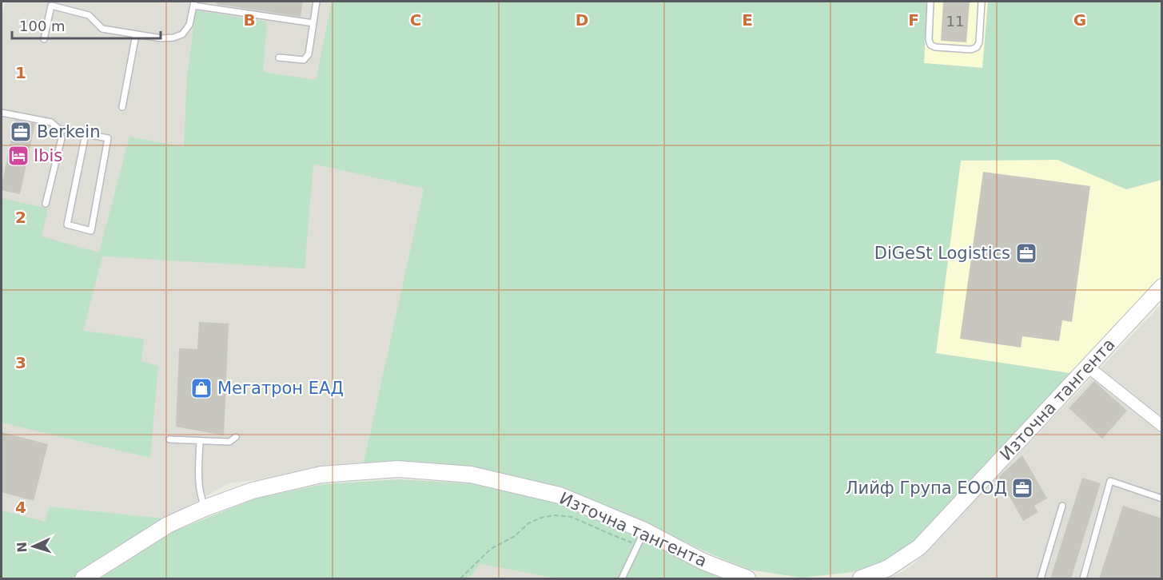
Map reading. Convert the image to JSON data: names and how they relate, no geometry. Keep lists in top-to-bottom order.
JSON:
{
  "streets": {
    "street": ["Източна тангента"]
  },
  "places": {
    "office": ["Berkein", "DiGeSt Logistics", "Лийф Група ЕООД"],
    "hotel": ["Ibis"],
    "shop": ["Мегатрон ЕАД"]
  },
  "house_numbers": ["11"],
  "scale_bar": "100 m",
  "north": "left",
  "grid": {
    "columns": [
      "B",
      "C",
      "D",
      "E",
      "F",
      "G"
    ],
    "rows": [
      "1",
      "2",
      "3",
      "4"
    ]
  }
}
